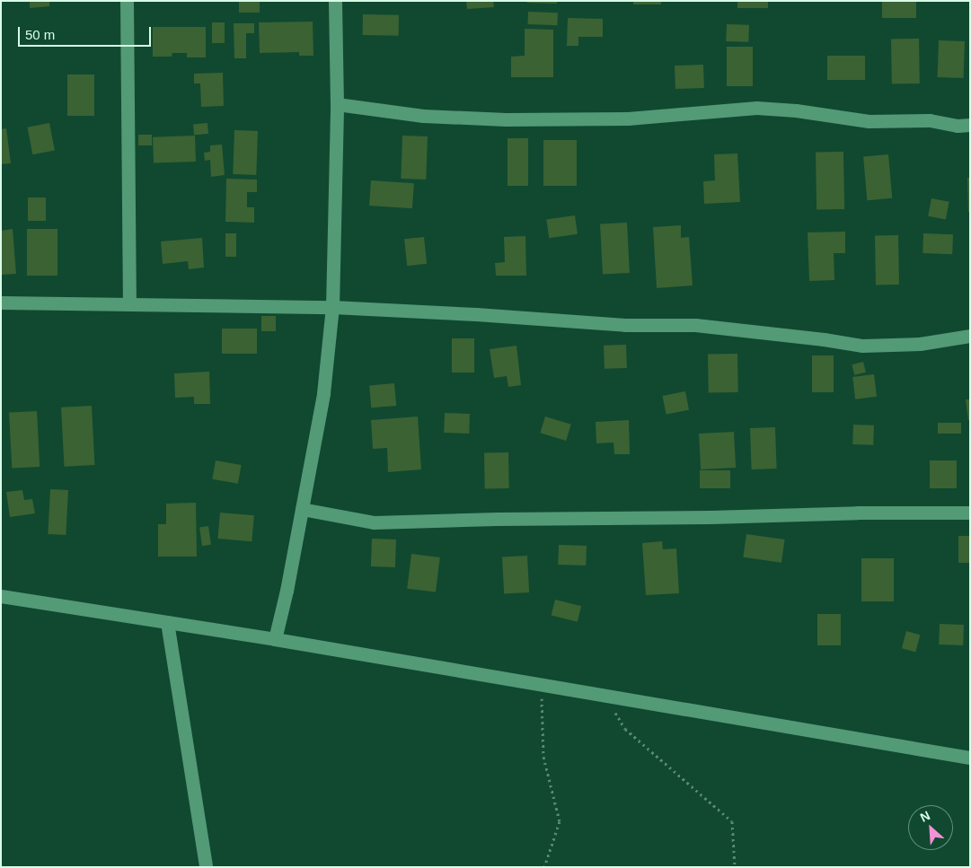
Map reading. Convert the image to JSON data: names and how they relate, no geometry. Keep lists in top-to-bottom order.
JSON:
{
  "scale_bar": "50 m",
  "north": "top left"
}
